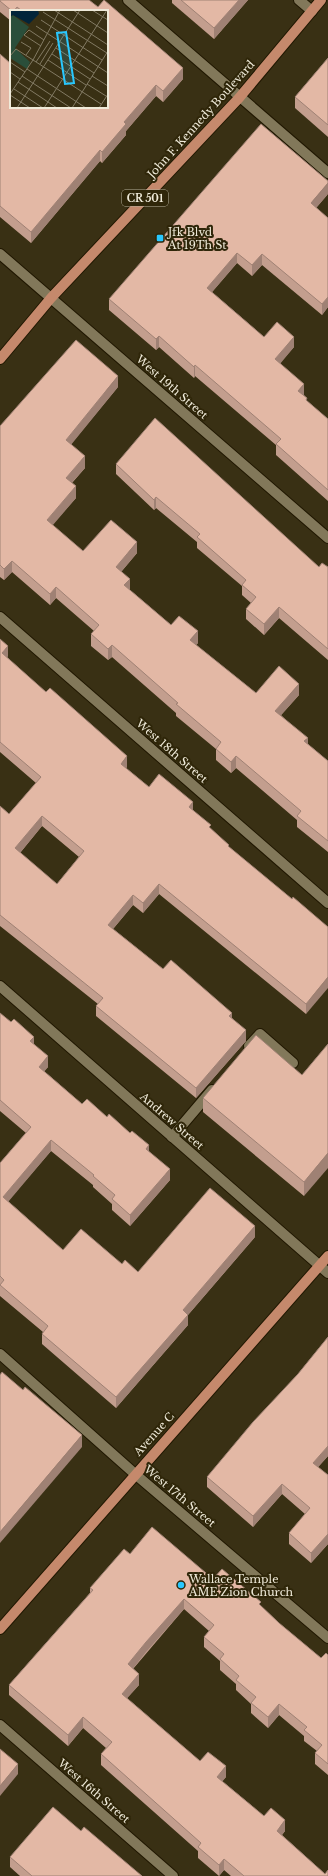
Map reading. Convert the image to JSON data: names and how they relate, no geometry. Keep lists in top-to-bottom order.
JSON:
{
  "streets": {
    "main road": ["John F. Kennedy Boulevard", "CR 501", "Avenue C"],
    "street": [
      "West 19th Street",
      "West 18th Street",
      "Andrew Street",
      "West 17th Street",
      "West 16th Street"
    ]
  },
  "crossings": [
    ["John F. Kennedy Boulevard", "West 19th Street"],
    ["Andrew Street", "Avenue C"],
    ["Avenue C", "West 17th Street"]
  ],
  "places": {
    "transit": ["Jfk Blvd At 19Th St"],
    "other": ["Wallace Temple AME Zion Church"]
  }
}
